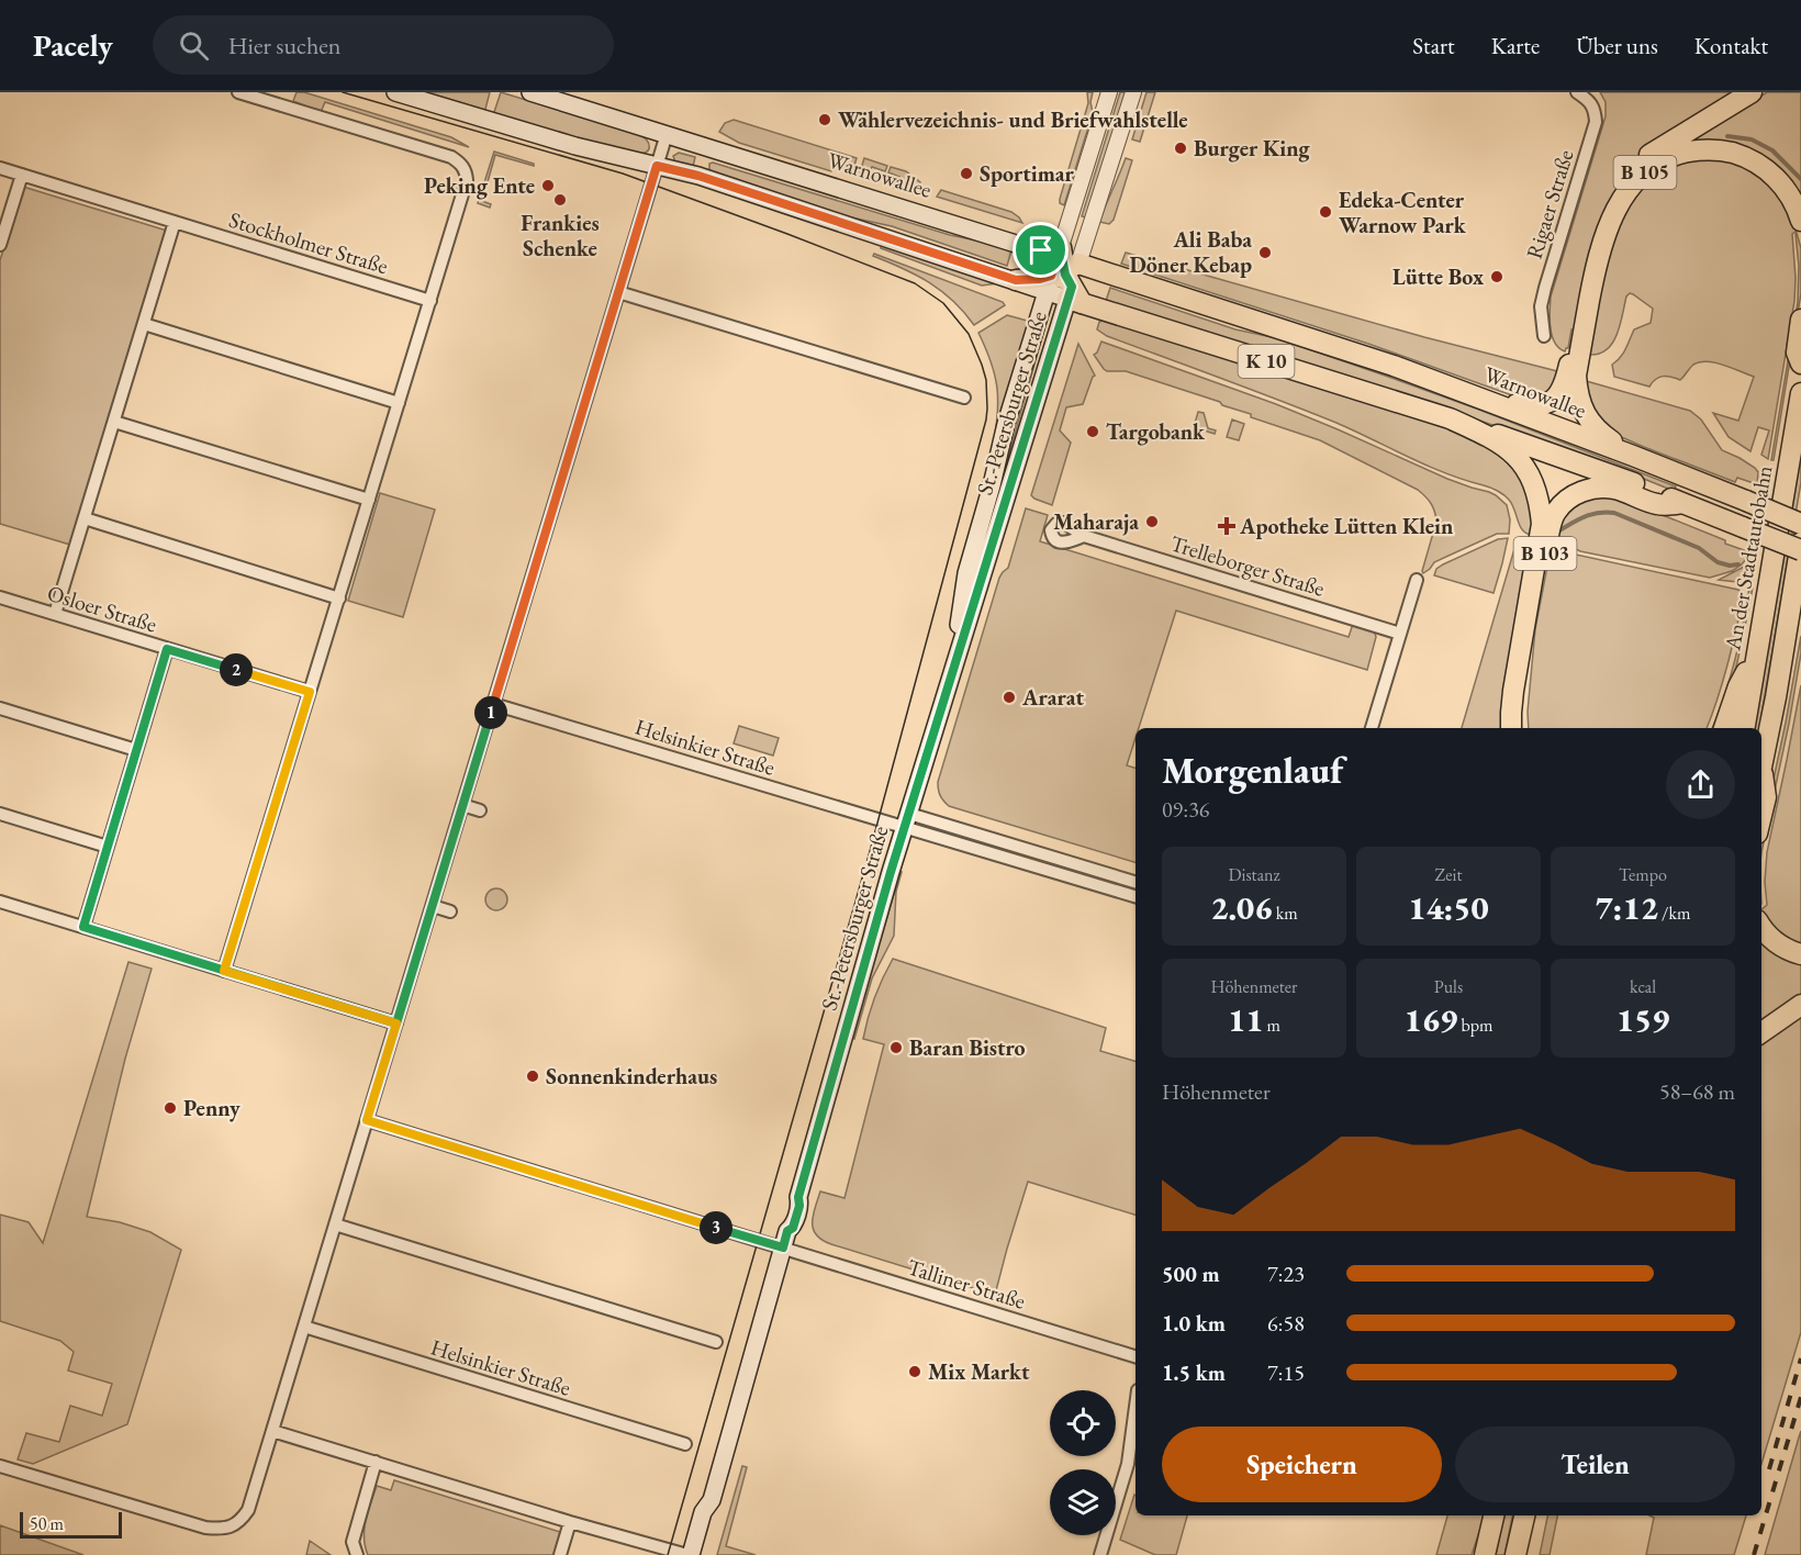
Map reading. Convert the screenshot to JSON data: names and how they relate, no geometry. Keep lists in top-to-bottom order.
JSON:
{
  "streets": {
    "main road": [
      "B 105",
      "Warnowallee",
      "K 10",
      "St.-Petersburger Straße",
      "B 103",
      "An der Stadtautobahn"
    ],
    "street": [
      "Rigaer Straße",
      "Stockholmer Straße",
      "Trelleborger Straße",
      "Osloer Straße",
      "Helsinkier Straße",
      "Talliner Straße"
    ]
  },
  "crossings": [
    ["B 105", "Warnowallee"],
    ["Warnowallee", "K 10"],
    ["Warnowallee", "St.-Petersburger Straße"],
    ["K 10", "St.-Petersburger Straße"],
    ["K 10", "B 103"],
    ["St.-Petersburger Straße", "Helsinkier Straße"],
    ["St.-Petersburger Straße", "Talliner Straße"]
  ],
  "places": {
    "other": [
      "Wählervezeichnis- und Briefwahlstelle",
      "Burger King",
      "Sportimar",
      "Peking Ente",
      "Frankies Schenke",
      "Edeka-Center Warnow Park",
      "Ali Baba Döner Kebap",
      "Lütte Box",
      "Targobank",
      "Maharaja",
      "Ararat",
      "Baran Bistro",
      "Sonnenkinderhaus",
      "Penny",
      "Mix Markt"
    ],
    "health": ["Apotheke Lütten Klein"]
  },
  "scale_bar": "50 m",
  "page": {
    "header": "Pacely",
    "search": "Hier suchen",
    "nav": [
      "Start",
      "Karte",
      "Über uns",
      "Kontakt"
    ],
    "pins": ["2", "1", "3"],
    "heading": ["Morgenlauf", "09:36"],
    "stats": [
      ["Distanz", "2.06 km"],
      ["Zeit", "14:50"],
      ["Tempo", "7:12 /km"],
      ["Höhenmeter", "11 m"],
      ["Puls", "169 bpm"],
      ["kcal", "159"]
    ],
    "chart": ["Höhenmeter", "58–68 m"],
    "list": [
      {
        "name": "500 m",
        "note": "7:23"
      },
      {
        "name": "1.0 km",
        "note": "6:58"
      },
      {
        "name": "1.5 km",
        "note": "7:15"
      }
    ],
    "buttons": ["Speichern", "Teilen"],
    "scale": "50 m"
  }
}
